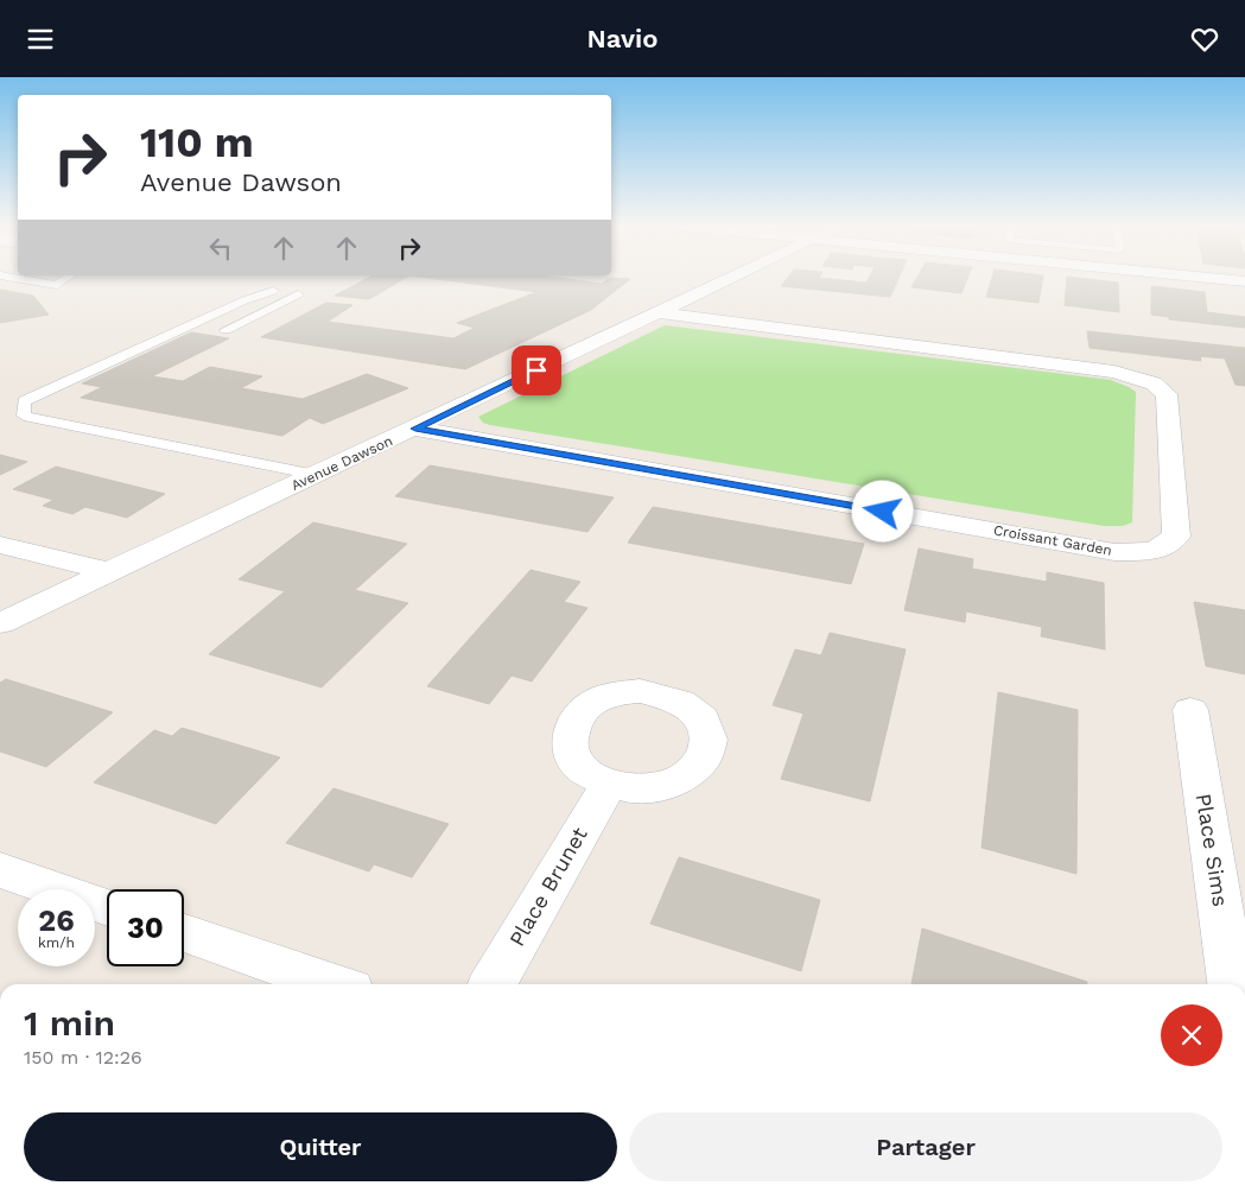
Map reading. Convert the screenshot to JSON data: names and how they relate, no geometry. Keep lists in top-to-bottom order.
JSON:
{
  "streets": {
    "street": [
      "Avenue Dawson",
      "Croissant Garden",
      "Place Sims",
      "Place Brunet"
    ]
  },
  "crossings": [
    ["Avenue Dawson", "Croissant Garden"]
  ],
  "page": {
    "header": "Navio",
    "turn": ["110 m", "Avenue Dawson"],
    "speed": "26 km/h",
    "limit": "30",
    "heading": ["1 min", "150 m · 12:26"],
    "buttons": ["Quitter", "Partager"]
  }
}
